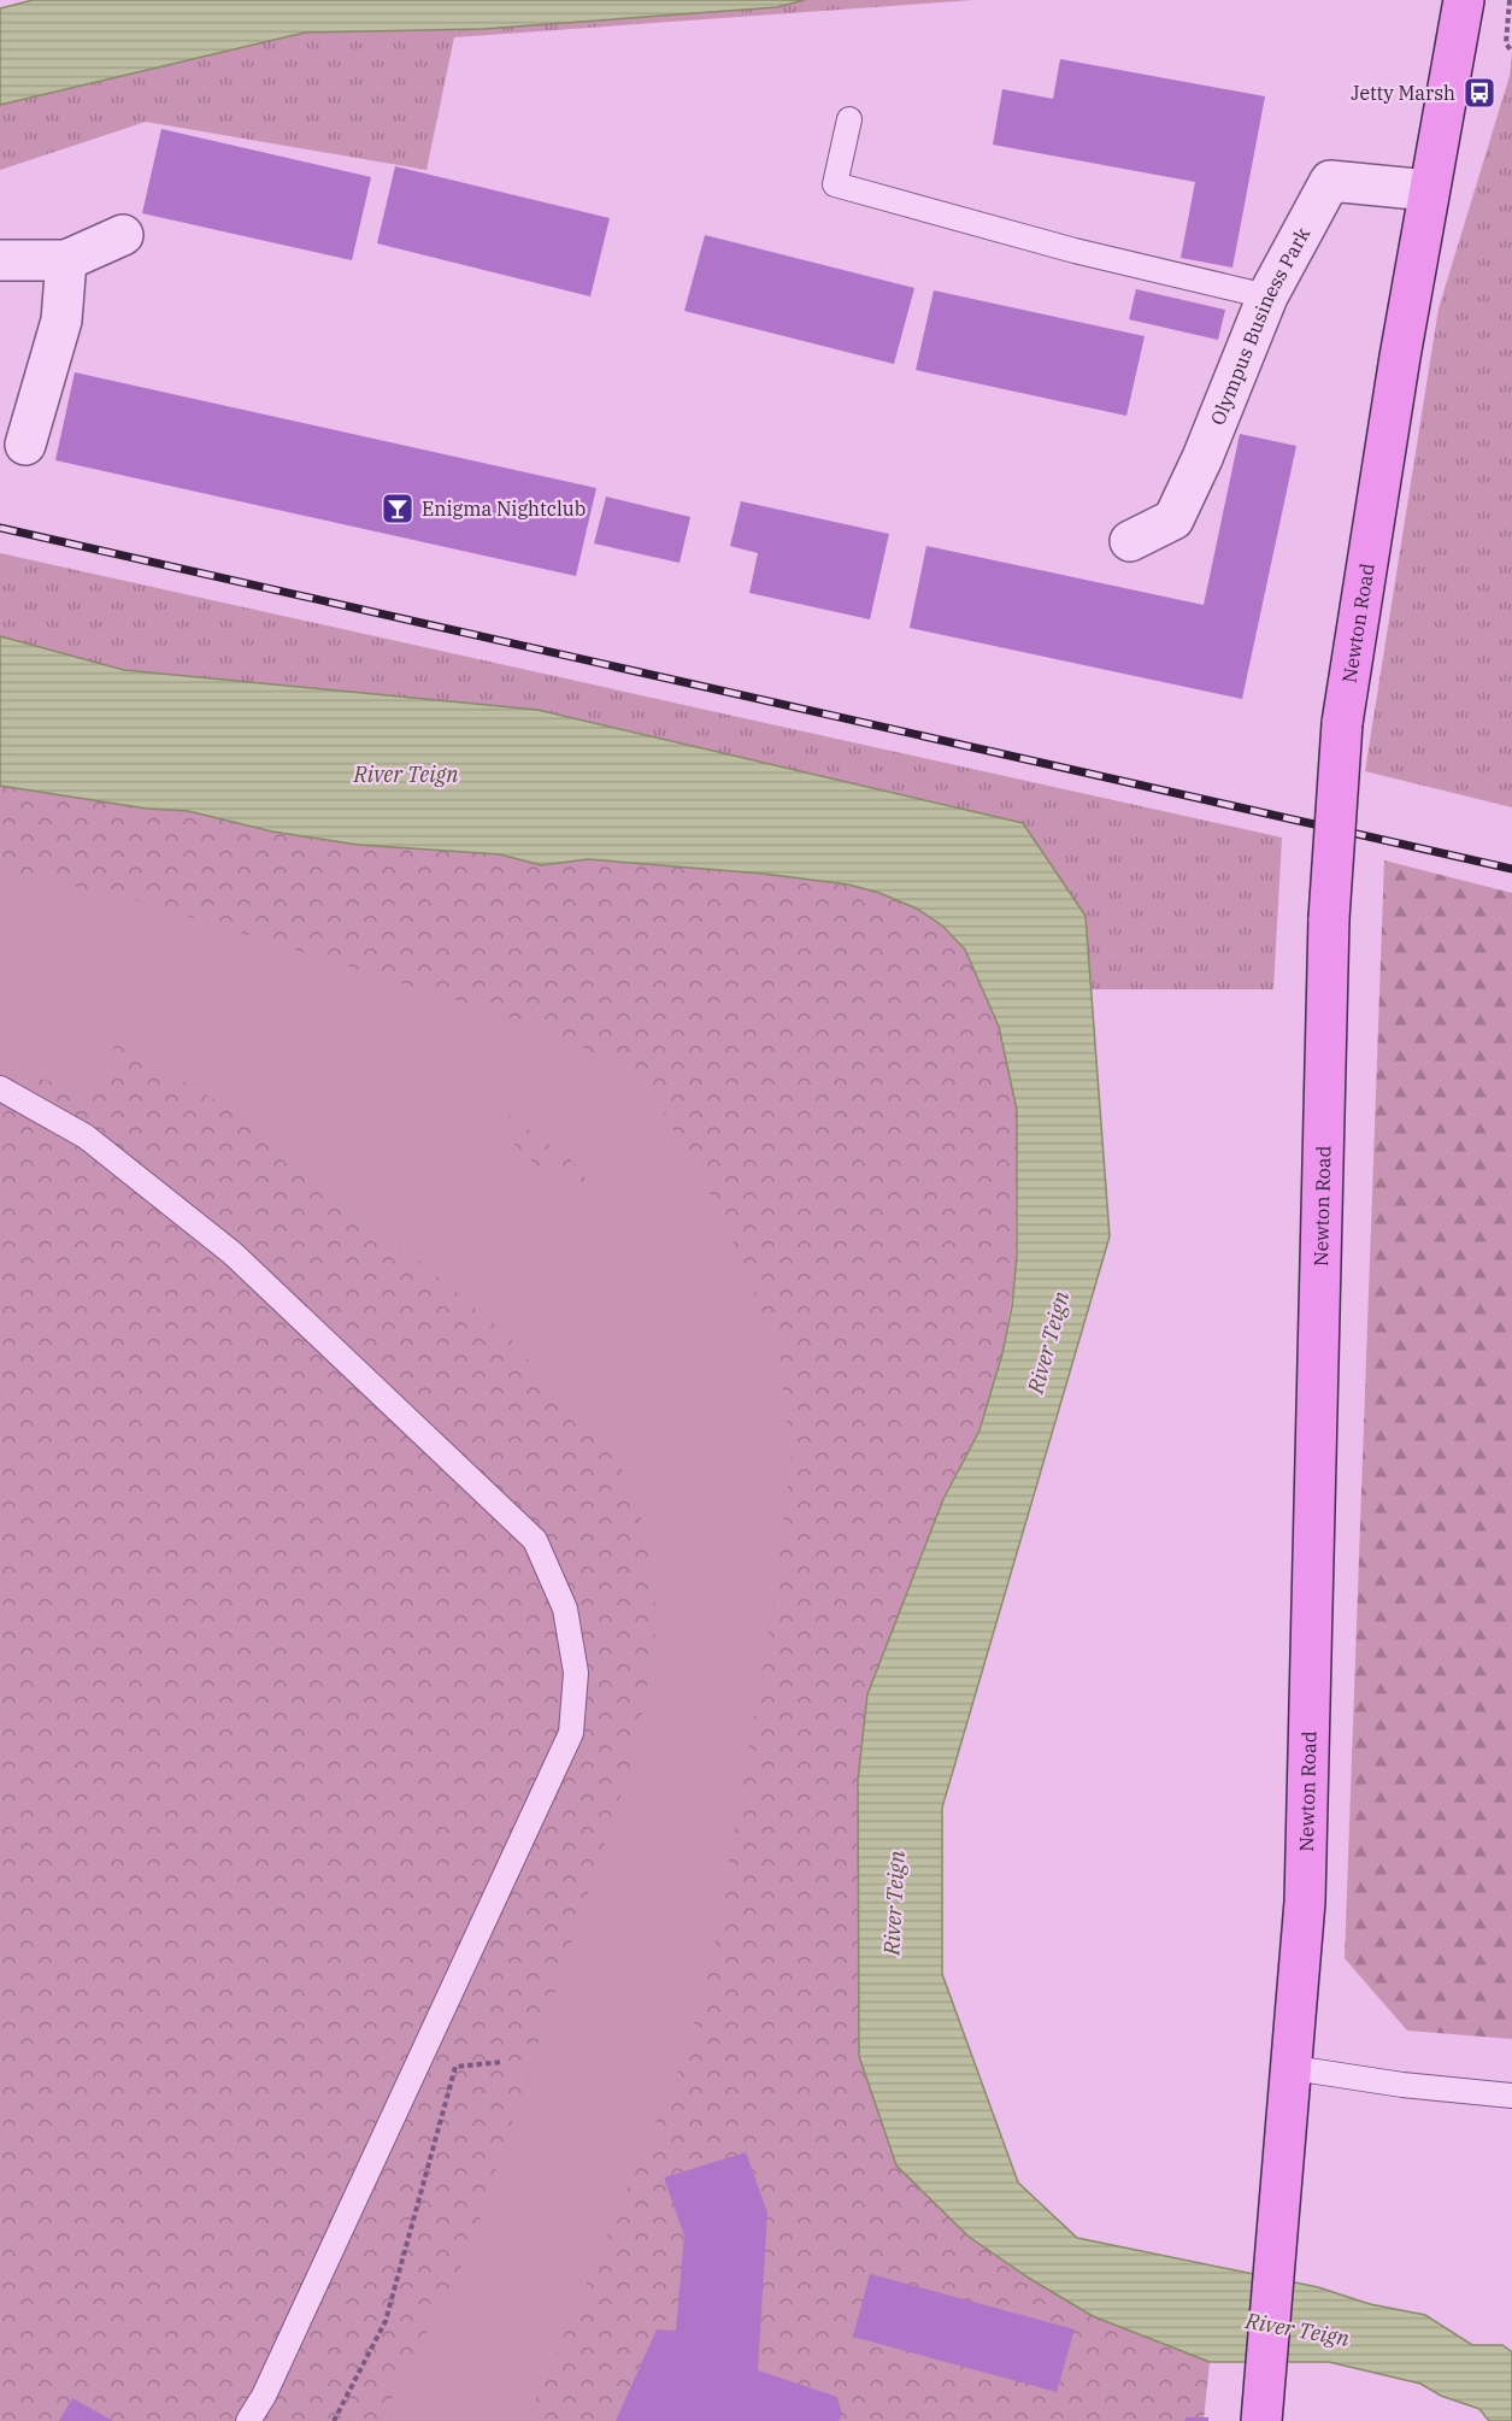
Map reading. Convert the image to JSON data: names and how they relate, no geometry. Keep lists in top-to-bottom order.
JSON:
{
  "streets": {
    "main road": ["Newton Road"],
    "street": ["Olympus Business Park"]
  },
  "crossings": [
    ["Olympus Business Park", "Newton Road"]
  ],
  "water": ["River Teign"],
  "places": {
    "bus stop": ["Jetty Marsh"],
    "bar": ["Enigma Nightclub"]
  }
}
